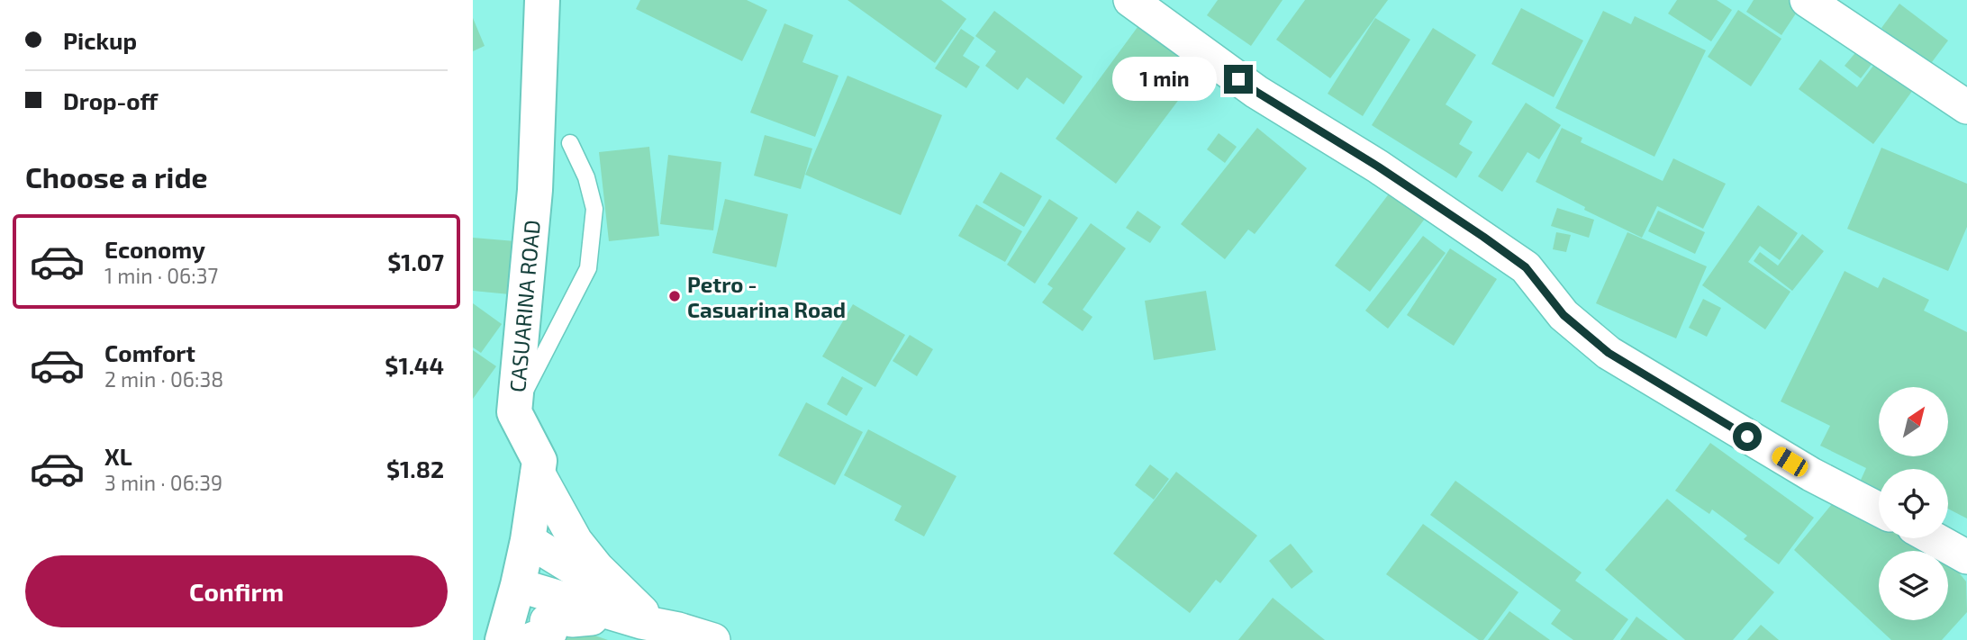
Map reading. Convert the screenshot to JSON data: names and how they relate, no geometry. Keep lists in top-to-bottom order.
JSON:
{
  "streets": {
    "street": ["CASUARINA ROAD"]
  },
  "places": ["Petro - Casuarina Road"],
  "north": "top right",
  "page": {
    "banner": ["Pickup", "Drop-off"],
    "bubble": "1 min",
    "heading": "Choose a ride",
    "list": [
      {
        "name": "Economy",
        "note": "1 min · 06:37",
        "value": "$1.07"
      },
      {
        "name": "Comfort",
        "note": "2 min · 06:38",
        "value": "$1.44"
      },
      {
        "name": "XL",
        "note": "3 min · 06:39",
        "value": "$1.82"
      }
    ],
    "buttons": "Confirm"
  }
}
